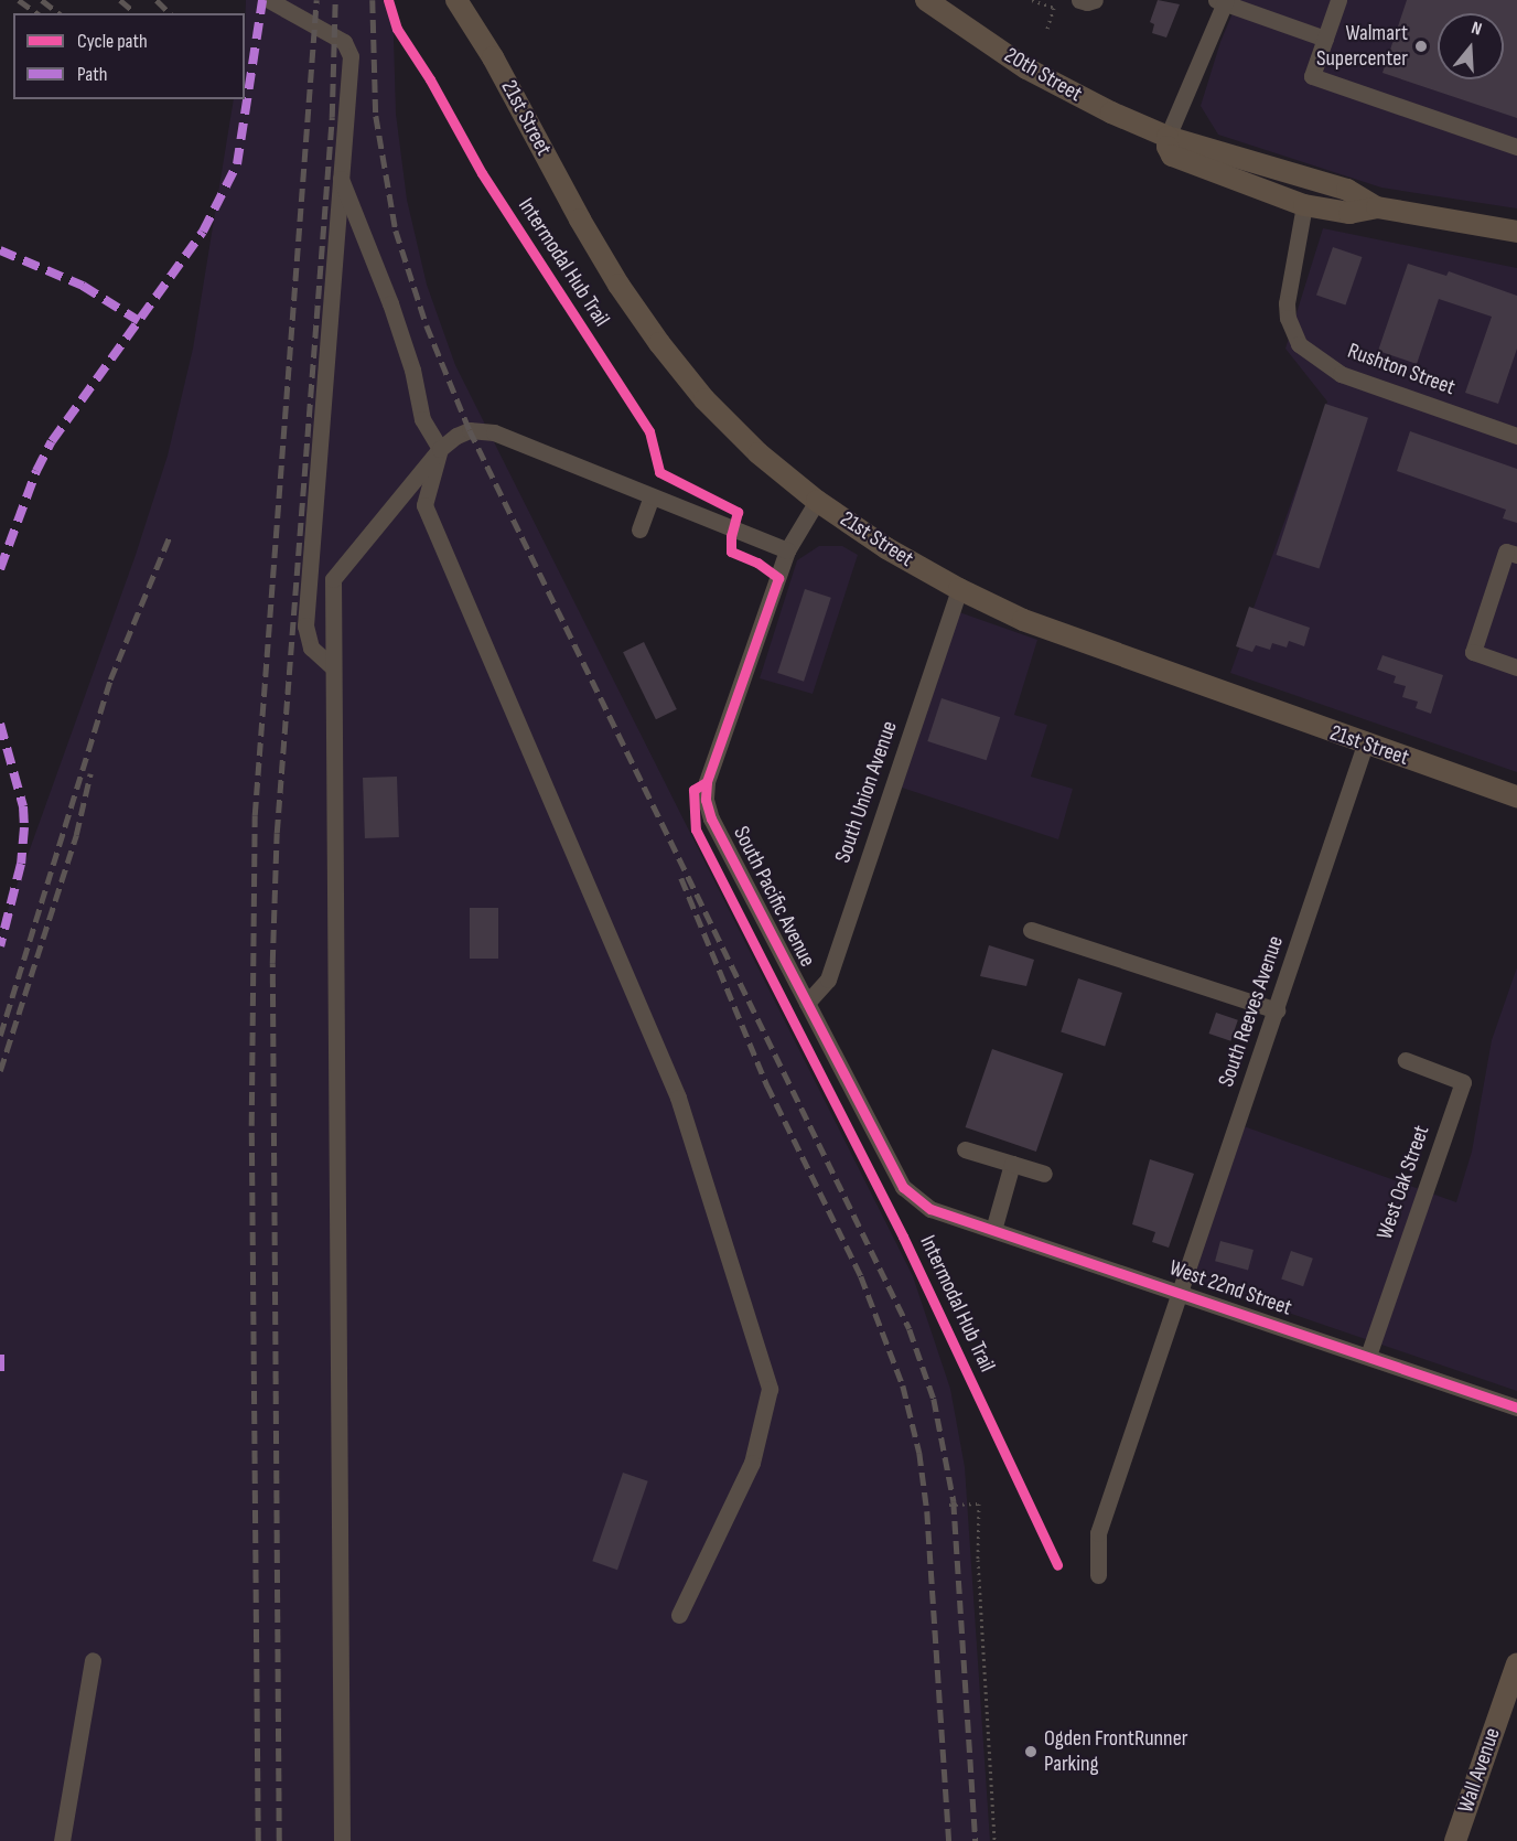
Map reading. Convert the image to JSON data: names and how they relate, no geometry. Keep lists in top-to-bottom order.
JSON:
{
  "streets": {
    "main road": ["20th Street", "21st Street", "Wall Avenue"],
    "street": [
      "Rushton Street",
      "South Union Avenue",
      "South Pacific Avenue",
      "South Reeves Avenue",
      "West Oak Street",
      "West 22nd Street"
    ],
    "cycle path": ["Intermodal Hub Trail"]
  },
  "crossings": [
    ["20th Street", "Rushton Street"],
    ["21st Street", "South Union Avenue"],
    ["21st Street", "South Pacific Avenue"],
    ["21st Street", "South Reeves Avenue"],
    ["South Union Avenue", "South Pacific Avenue"],
    ["South Pacific Avenue", "West 22nd Street"],
    ["South Reeves Avenue", "West 22nd Street"],
    ["West Oak Street", "West 22nd Street"]
  ],
  "places": ["Walmart Supercenter", "Ogden FrontRunner Parking"],
  "legend": ["Cycle path", "Path"],
  "north": "top"
}
